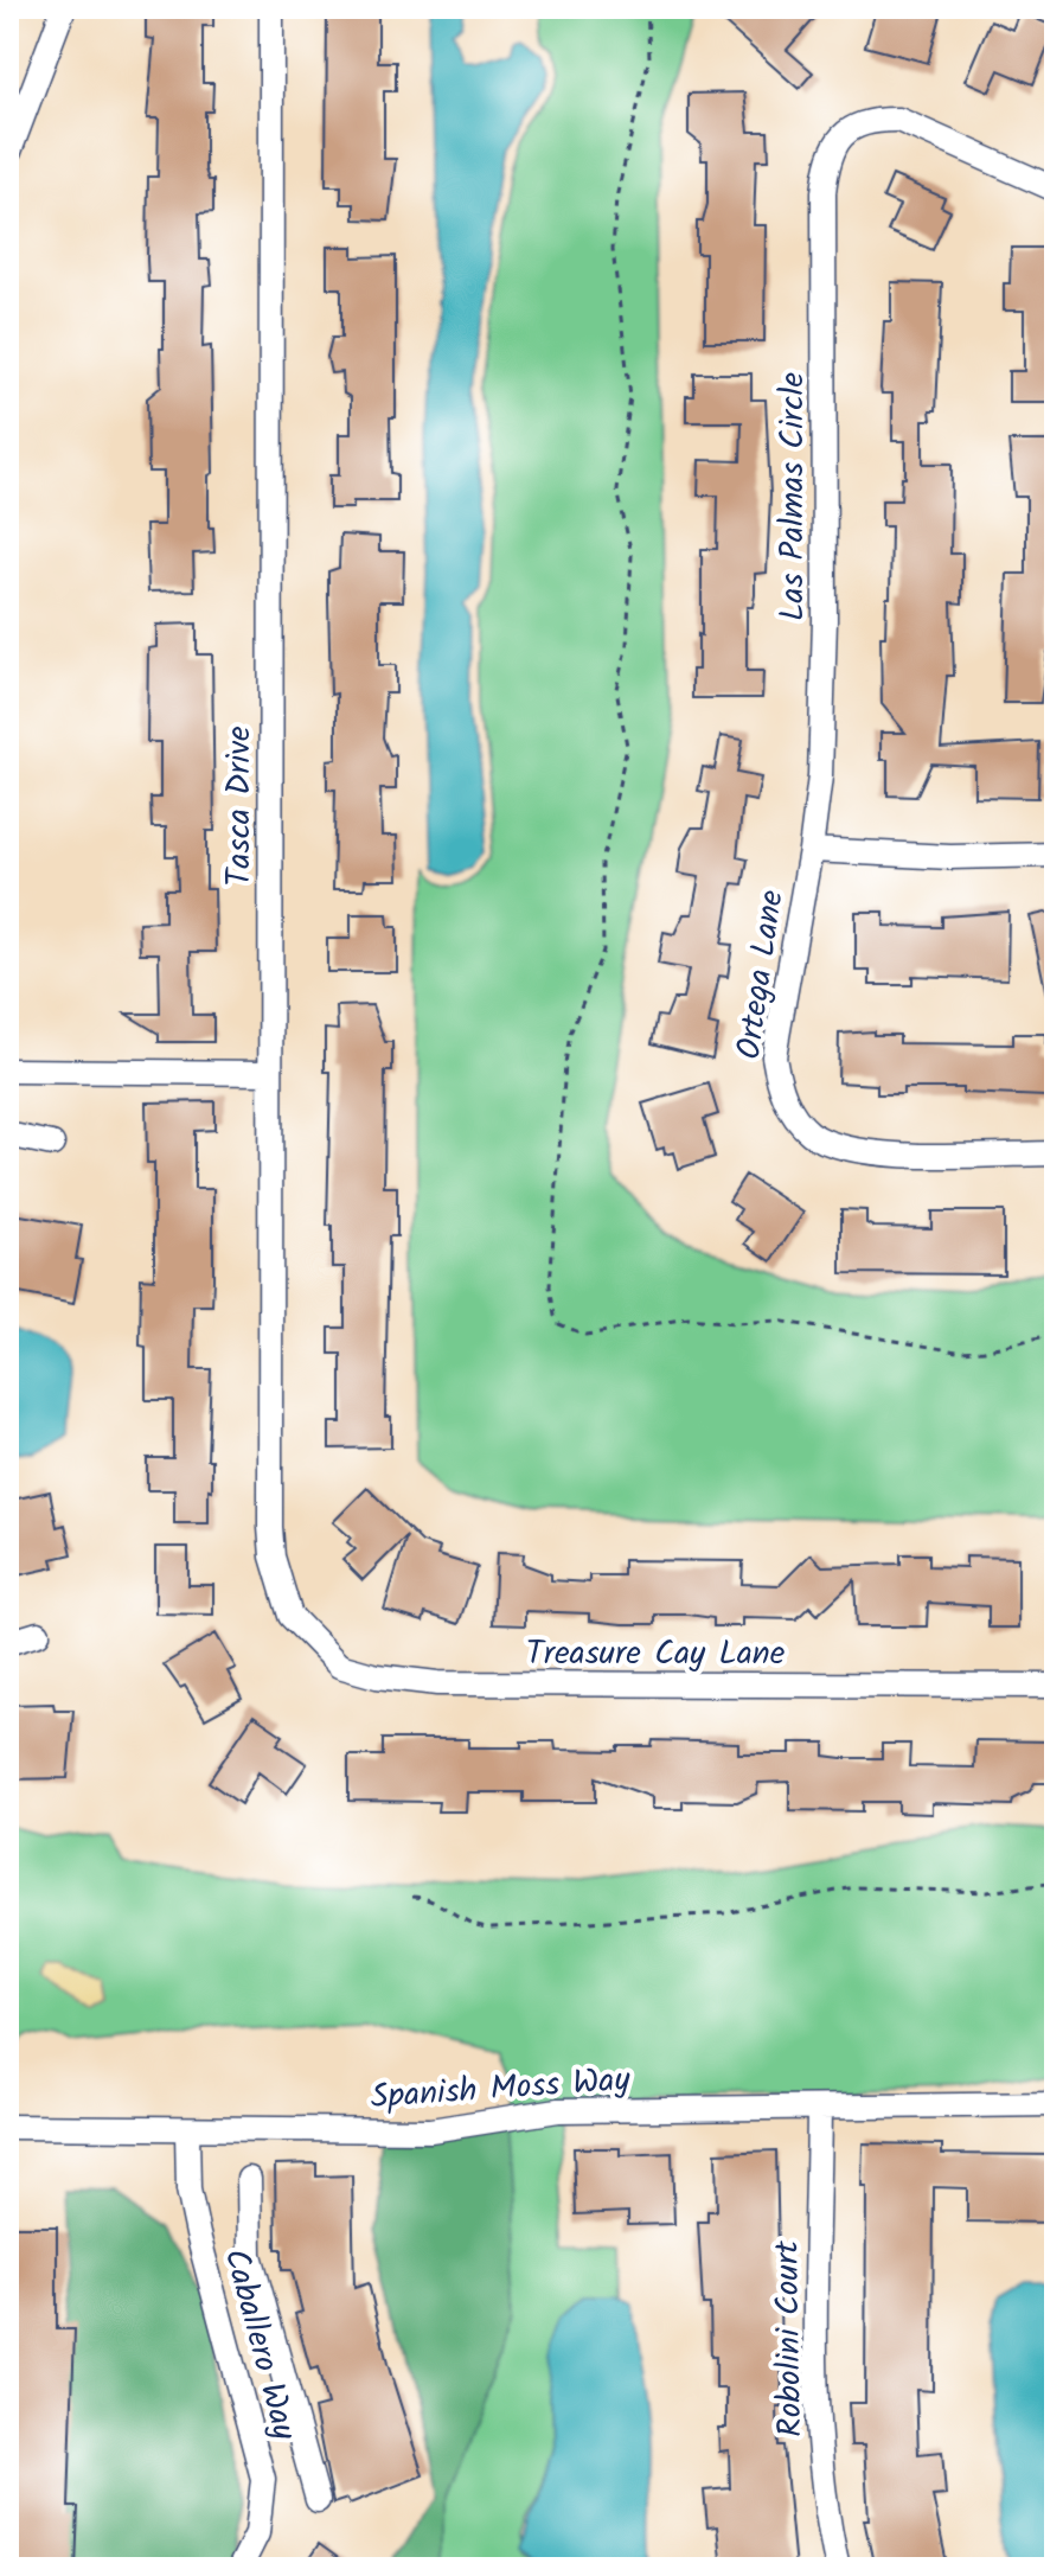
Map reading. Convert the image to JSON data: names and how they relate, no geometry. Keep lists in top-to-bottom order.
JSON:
{
  "streets": {
    "street": [
      "Las Palmas Circle",
      "Tasca Drive",
      "Ortega Lane",
      "Treasure Cay Lane",
      "Spanish Moss Way",
      "Robolini Court",
      "Caballero Way"
    ]
  },
  "crossings": [
    ["Las Palmas Circle", "Ortega Lane"],
    ["Tasca Drive", "Treasure Cay Lane"],
    ["Spanish Moss Way", "Robolini Court"],
    ["Spanish Moss Way", "Caballero Way"]
  ]
}
